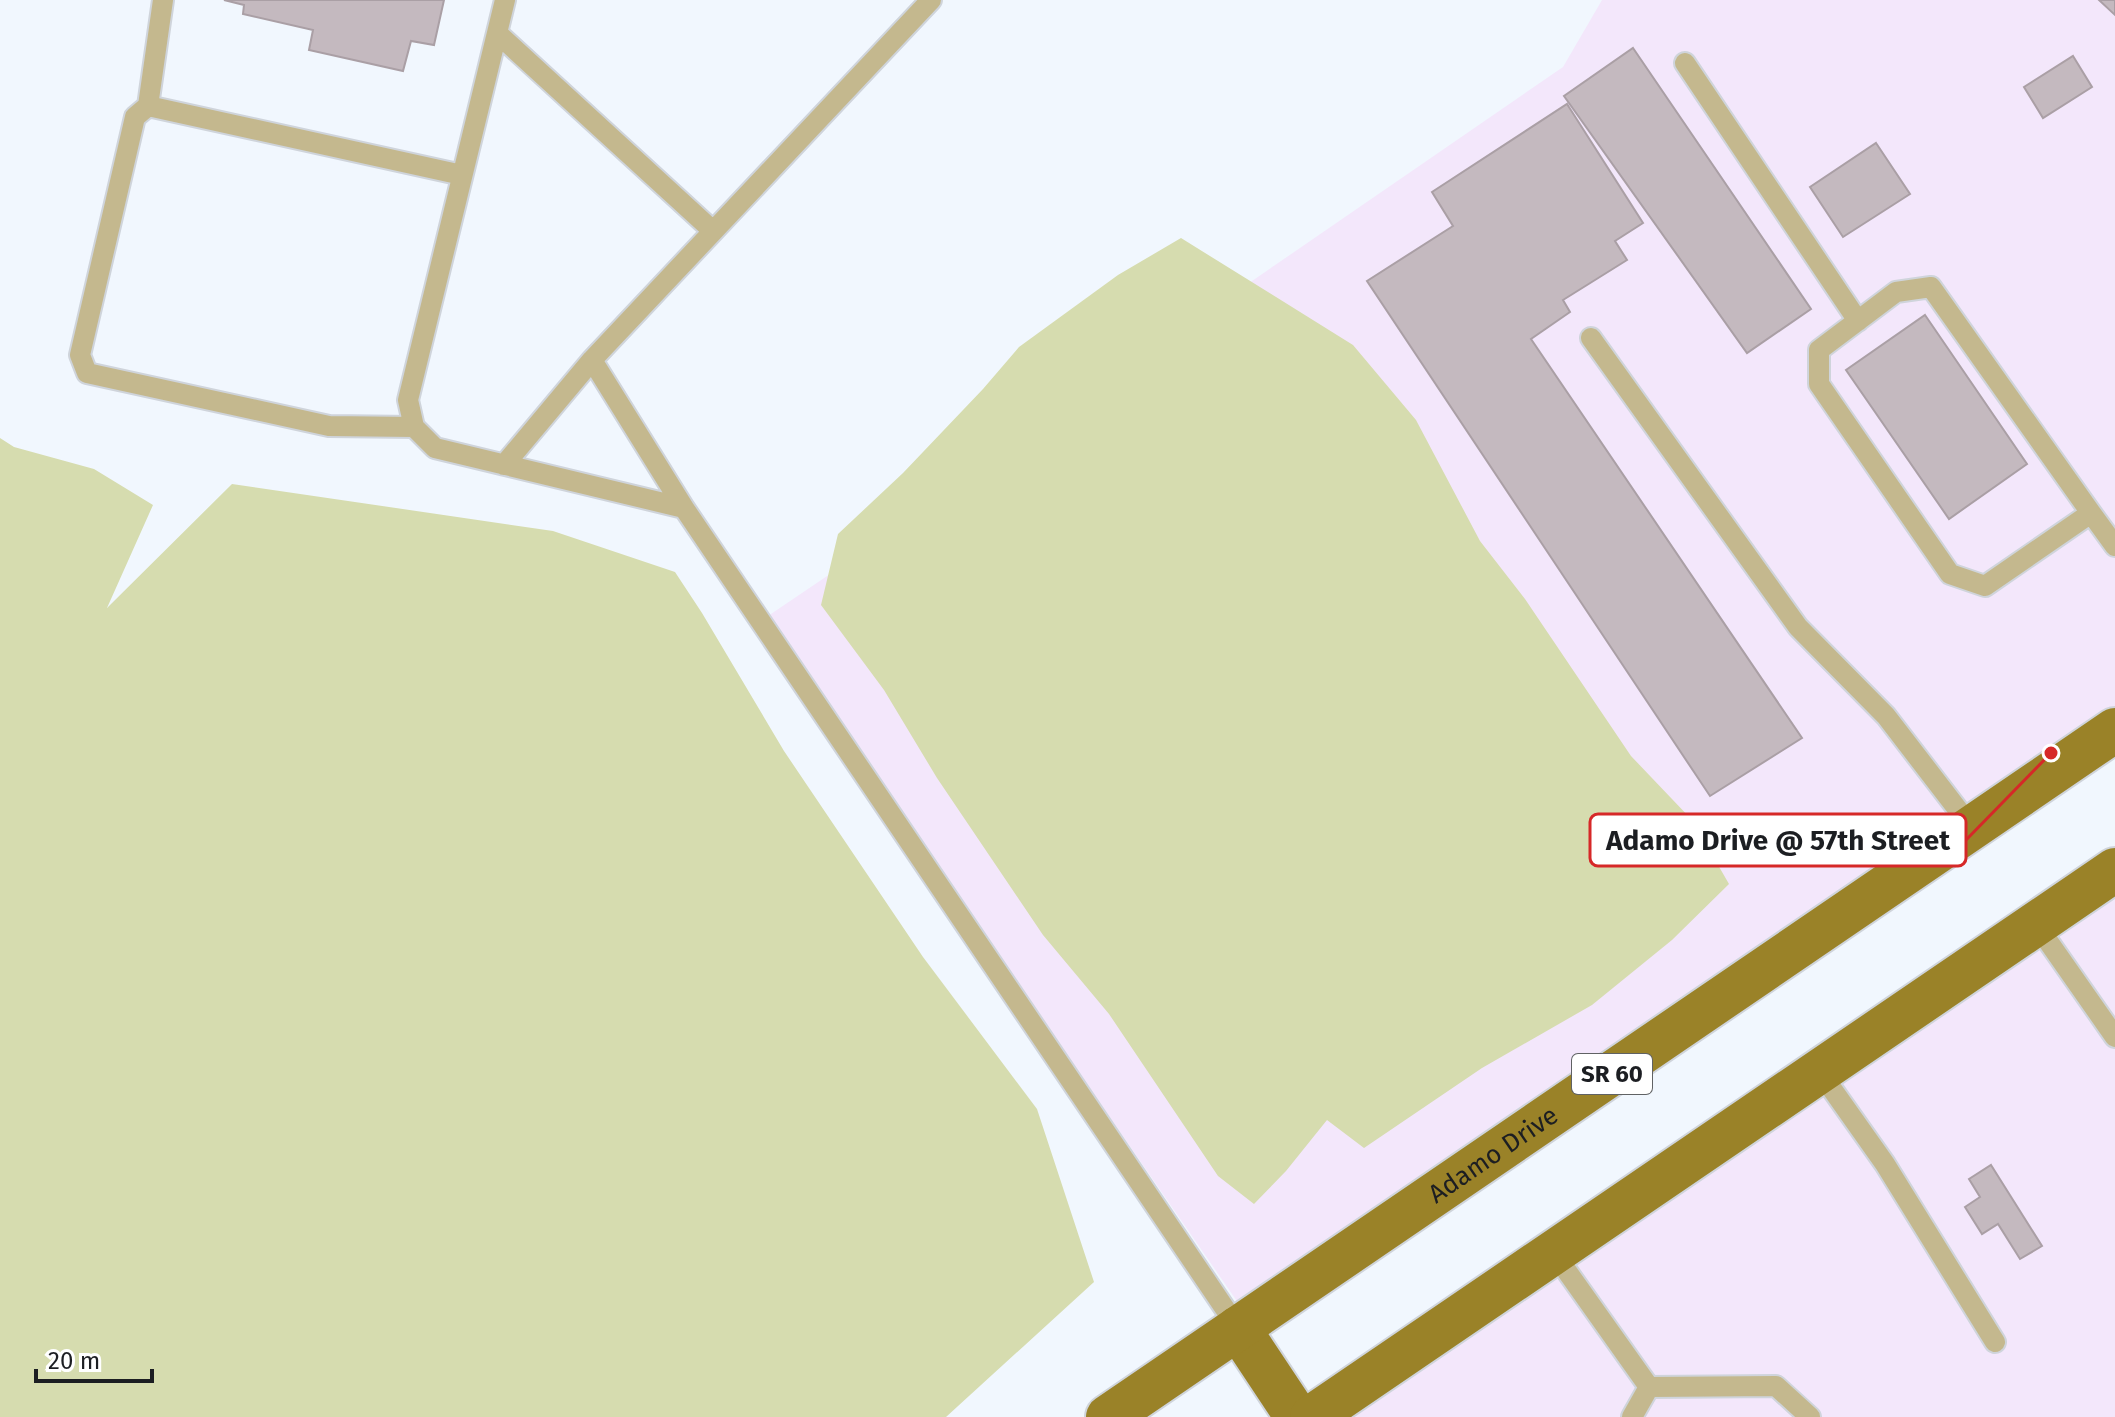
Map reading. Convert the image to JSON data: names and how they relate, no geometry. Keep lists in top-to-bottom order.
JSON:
{
  "streets": {
    "main road": ["SR 60", "Adamo Drive"]
  },
  "places": ["Adamo Drive @ 57th Street"],
  "scale_bar": "20 m"
}
